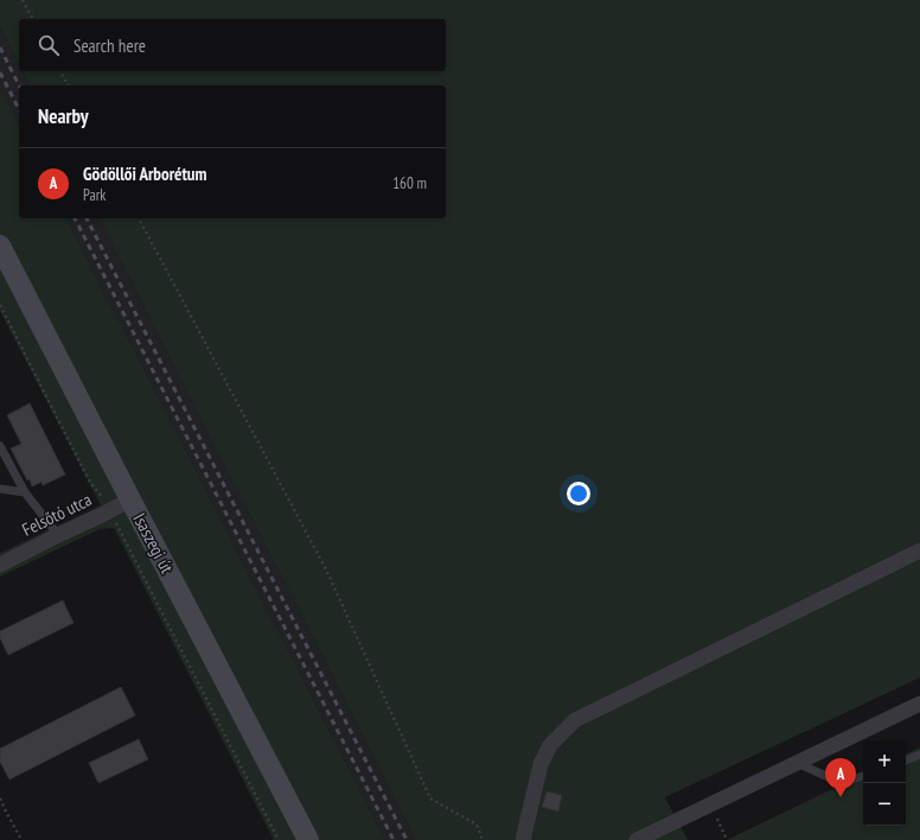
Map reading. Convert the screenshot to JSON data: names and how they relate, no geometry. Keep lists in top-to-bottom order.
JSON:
{
  "streets": {
    "main road": ["Isaszegi út"],
    "street": ["Felsőtó utca"]
  },
  "crossings": [
    ["Felsőtó utca", "Isaszegi út"]
  ],
  "page": {
    "search": "Search here",
    "heading": "Nearby",
    "list": [
      {
        "mark": "A",
        "name": "Gödöllői Arborétum",
        "note": "Park",
        "value": "160 m"
      }
    ],
    "map_buttons": ["+", "−"],
    "pins": "A"
  }
}
